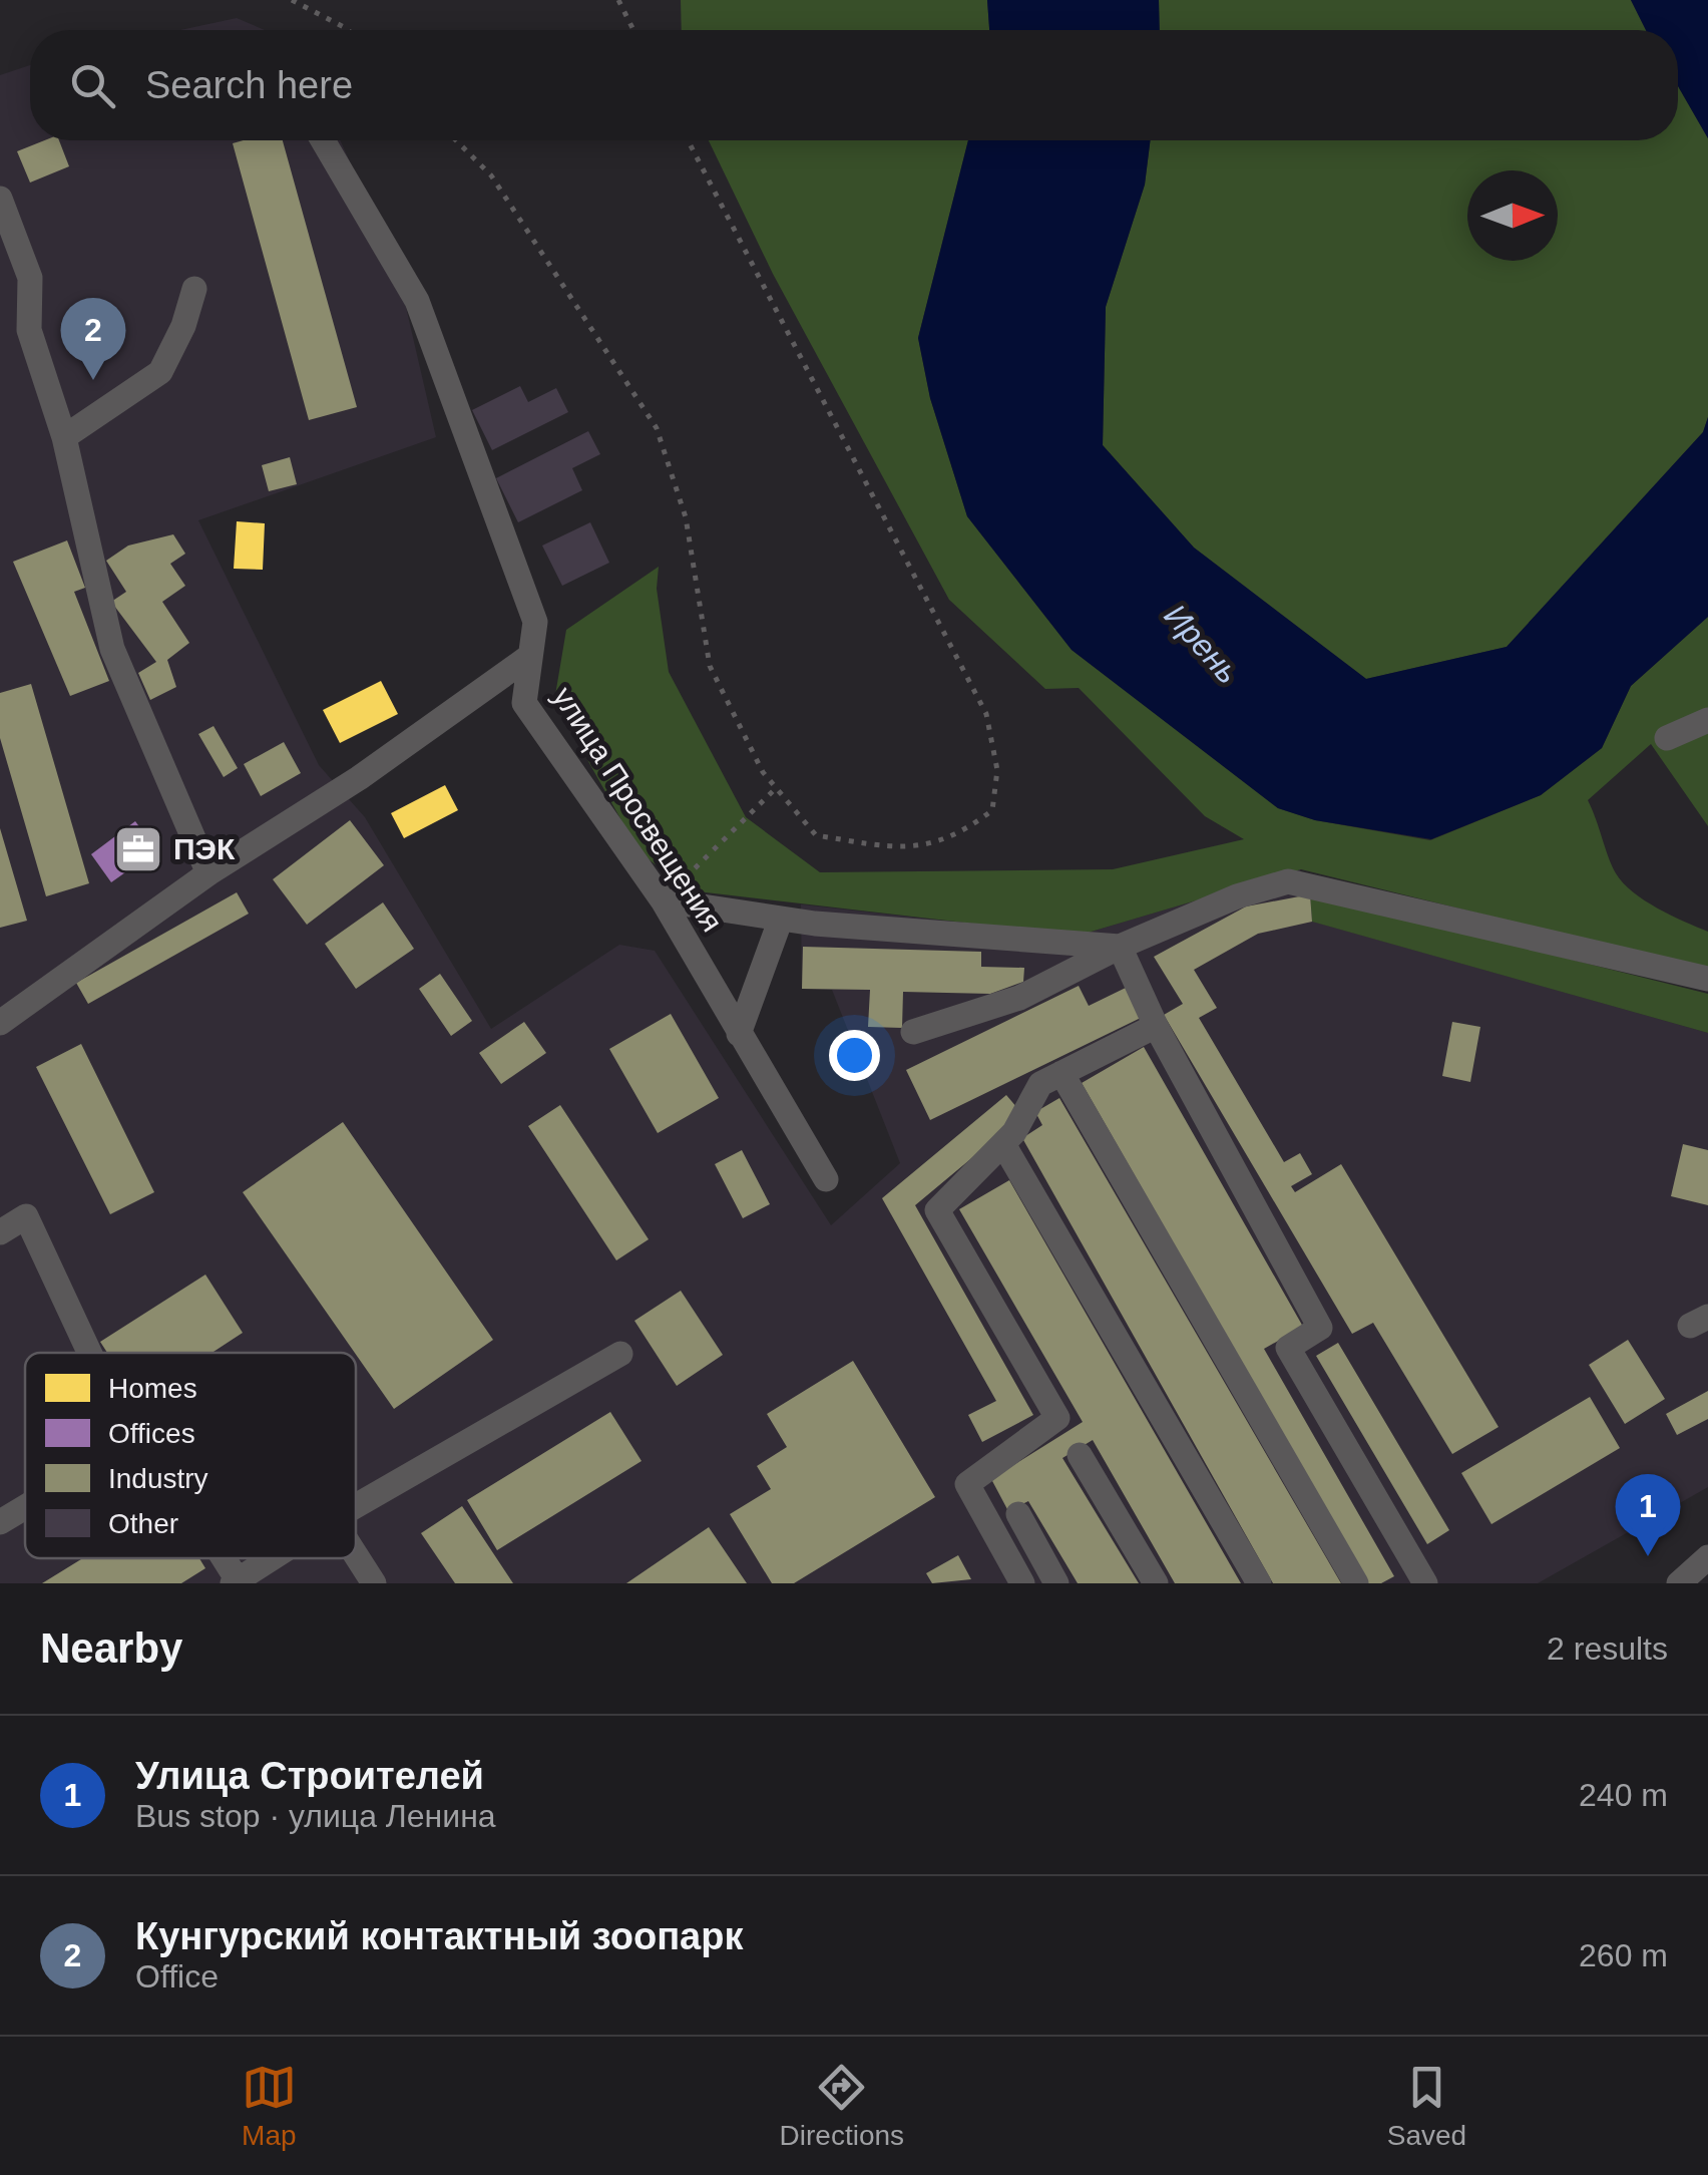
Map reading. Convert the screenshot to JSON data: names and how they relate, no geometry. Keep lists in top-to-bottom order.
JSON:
{
  "streets": {
    "street": ["улица Просвещения"]
  },
  "water": ["Ирень"],
  "places": {
    "office": ["ПЭК"]
  },
  "legend": [
    "Homes",
    "Offices",
    "Industry",
    "Other"
  ],
  "north": "right",
  "page": {
    "search": "Search here",
    "pins": ["2", "1"],
    "heading": ["Nearby", "2 results"],
    "list": [
      {
        "mark": "1",
        "name": "Улица Строителей",
        "note": "Bus stop · улица Ленина",
        "value": "240 m"
      },
      {
        "mark": "2",
        "name": "Кунгурский контактный зоопарк",
        "note": "Office",
        "value": "260 m"
      }
    ],
    "nav": ["Map", "Directions", "Saved"]
  }
}
